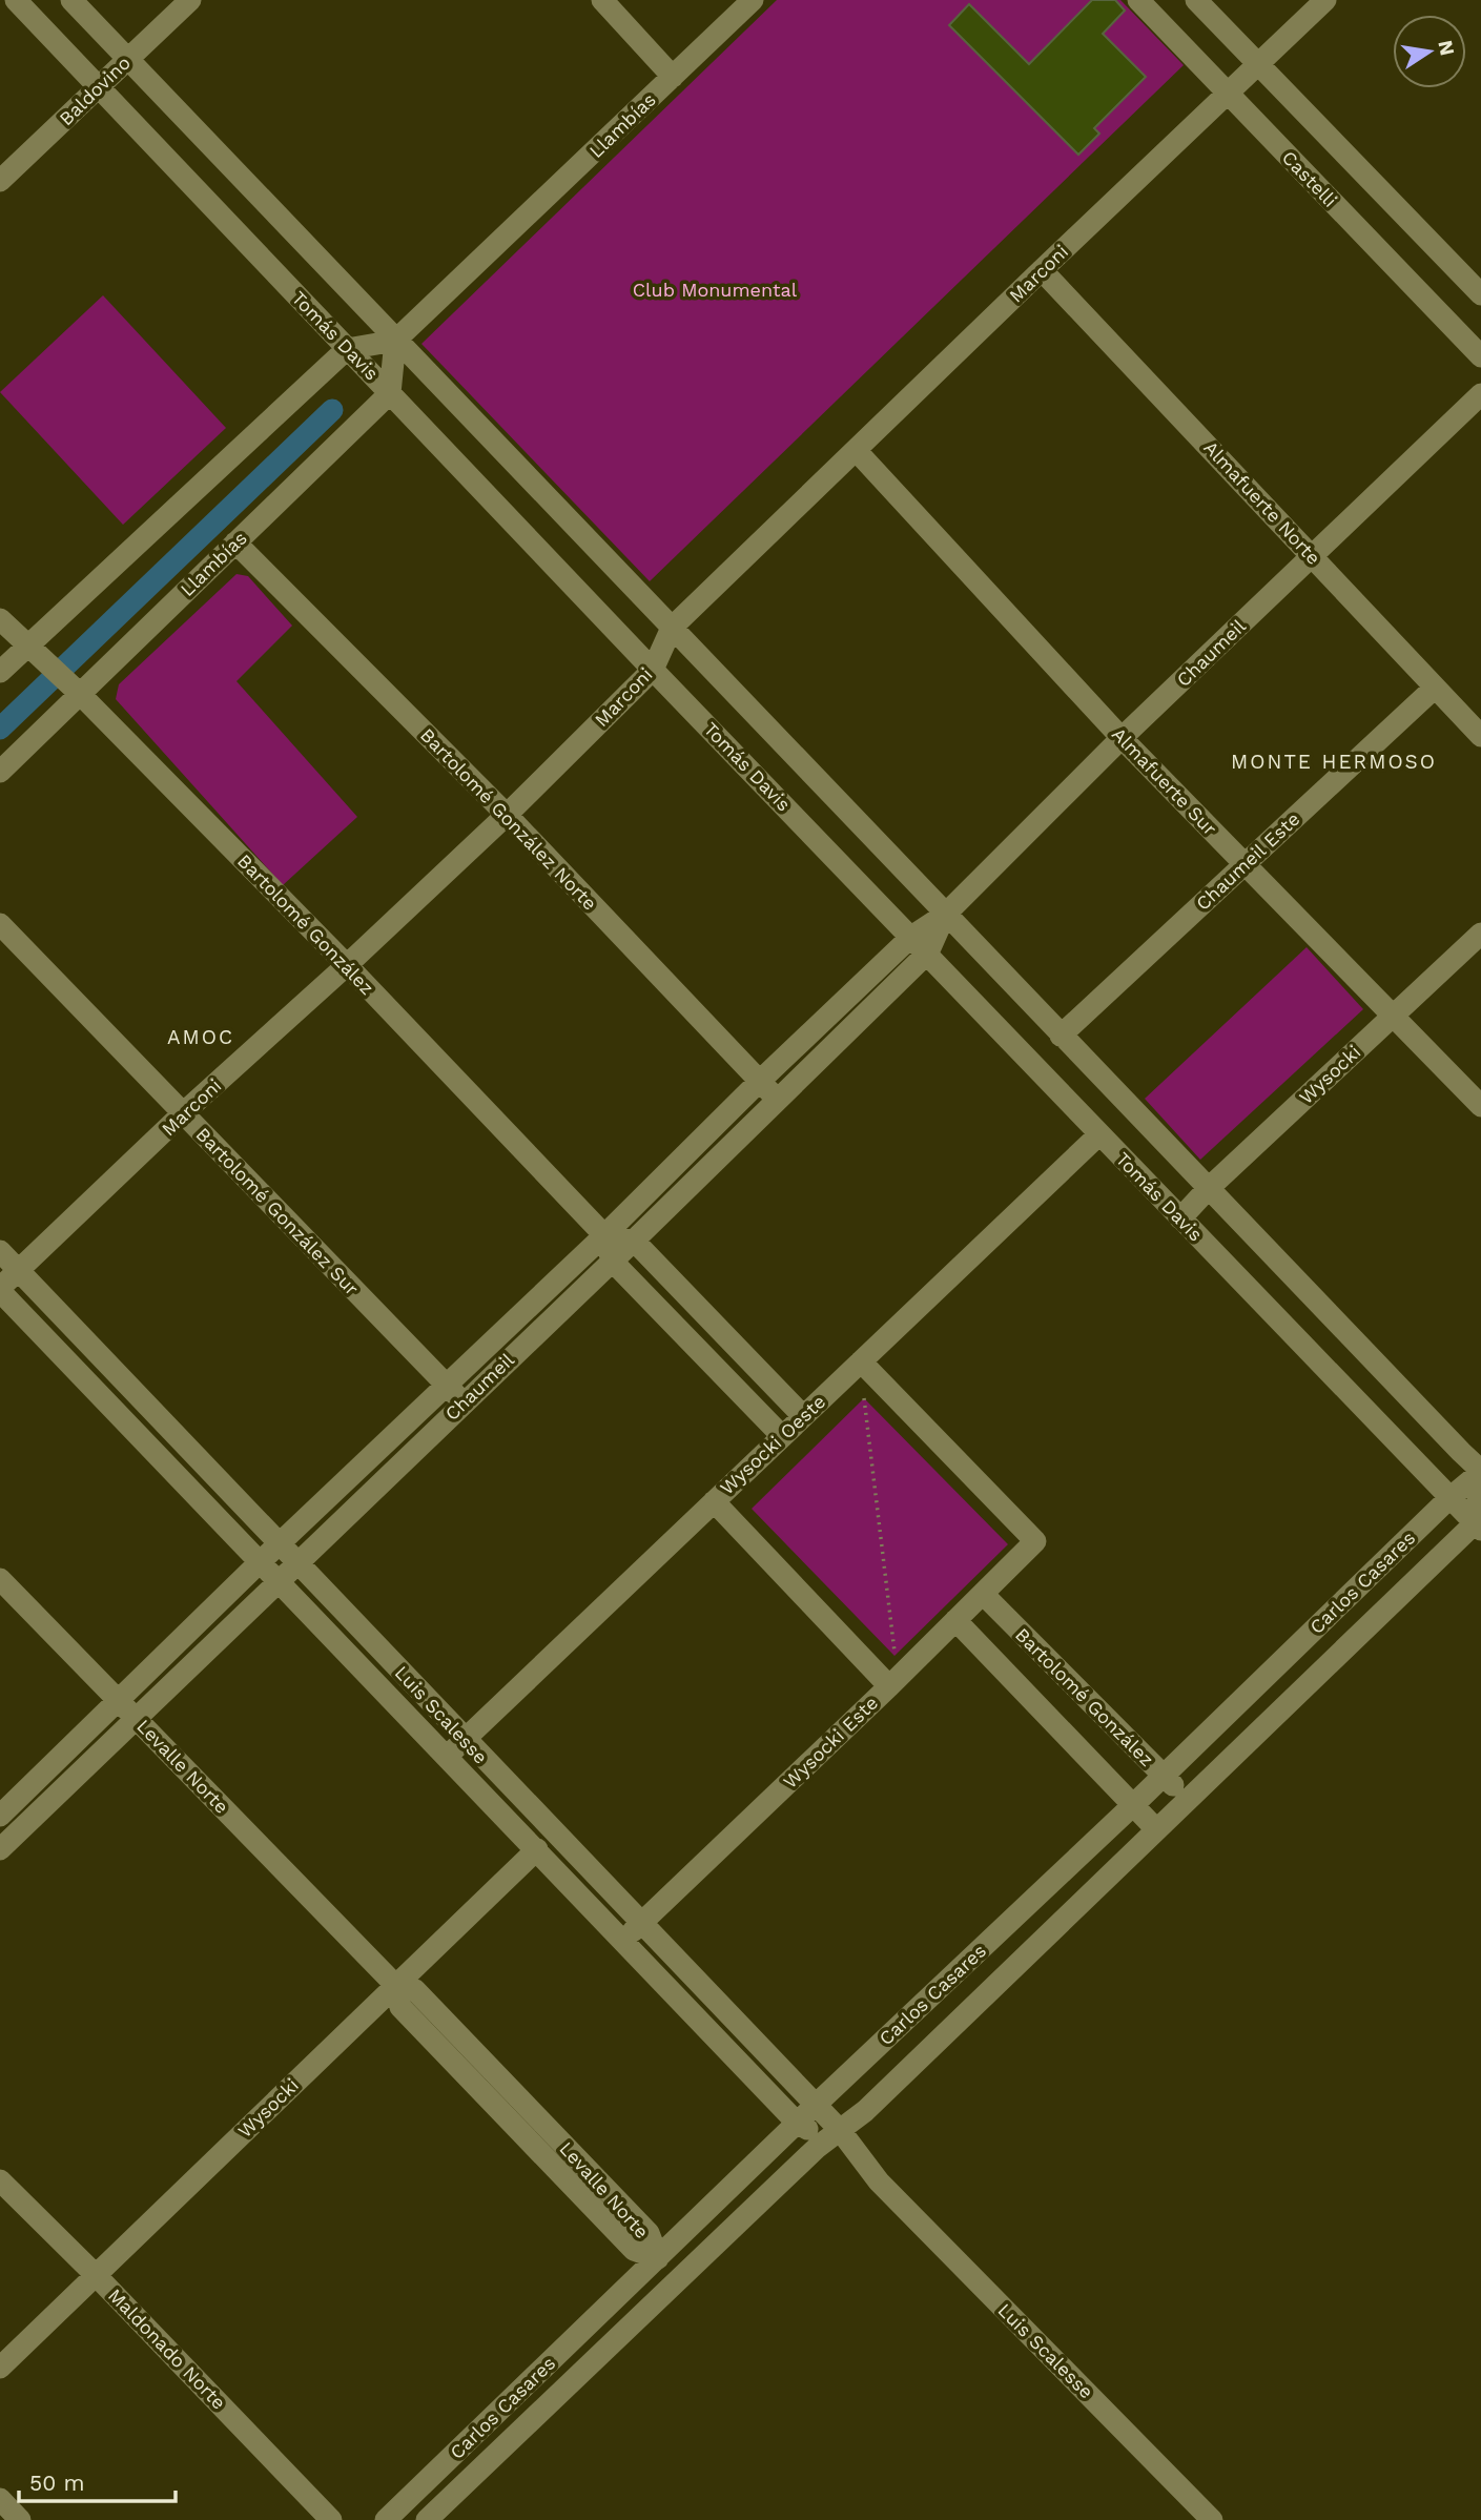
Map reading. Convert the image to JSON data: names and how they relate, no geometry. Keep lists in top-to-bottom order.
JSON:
{
  "streets": {
    "street": [
      "Baldovino",
      "Llambías",
      "Castelli",
      "Marconi",
      "Tomás Davis",
      "Almafuerte Norte",
      "Chaumeil",
      "Almafuerte Sur",
      "Bartolomé González Norte",
      "Chaumeil Este",
      "Bartolomé González",
      "Wysocki",
      "Bartolomé González Sur",
      "Wysocki Oeste",
      "Carlos Casares",
      "Luis Scalesse",
      "Wysocki Este",
      "Levalle Norte",
      "Maldonado Norte"
    ]
  },
  "crossings": [
    ["Baldovino", "Tomás Davis"],
    ["Llambías", "Tomás Davis"],
    ["Llambías", "Bartolomé González Norte"],
    ["Llambías", "Bartolomé González"],
    ["Castelli", "Marconi"],
    ["Marconi", "Tomás Davis"],
    ["Marconi", "Almafuerte Norte"],
    ["Marconi", "Almafuerte Sur"],
    ["Marconi", "Bartolomé González Norte"],
    ["Marconi", "Bartolomé González"],
    ["Marconi", "Bartolomé González Sur"],
    ["Marconi", "Luis Scalesse"],
    ["Tomás Davis", "Chaumeil"],
    ["Tomás Davis", "Wysocki"],
    ["Tomás Davis", "Wysocki Oeste"],
    ["Tomás Davis", "Carlos Casares"],
    ["Almafuerte Norte", "Chaumeil"],
    ["Almafuerte Norte", "Chaumeil Este"],
    ["Chaumeil", "Almafuerte Sur"],
    ["Chaumeil", "Bartolomé González Norte"],
    ["Chaumeil", "Bartolomé González"],
    ["Chaumeil", "Bartolomé González Sur"],
    ["Chaumeil", "Luis Scalesse"],
    ["Chaumeil", "Levalle Norte"],
    ["Almafuerte Sur", "Chaumeil Este"],
    ["Almafuerte Sur", "Wysocki"],
    ["Bartolomé González", "Wysocki Oeste"],
    ["Bartolomé González", "Carlos Casares"],
    ["Bartolomé González", "Wysocki Este"],
    ["Wysocki", "Luis Scalesse"],
    ["Wysocki", "Levalle Norte"],
    ["Wysocki", "Maldonado Norte"],
    ["Wysocki Oeste", "Luis Scalesse"],
    ["Wysocki Oeste", "Wysocki Este"],
    ["Carlos Casares", "Luis Scalesse"],
    ["Carlos Casares", "Levalle Norte"],
    ["Luis Scalesse", "Wysocki Este"]
  ],
  "districts": ["MONTE HERMOSO", "AMOC"],
  "parks": ["Club Monumental"],
  "scale_bar": "50 m",
  "north": "right"
}
